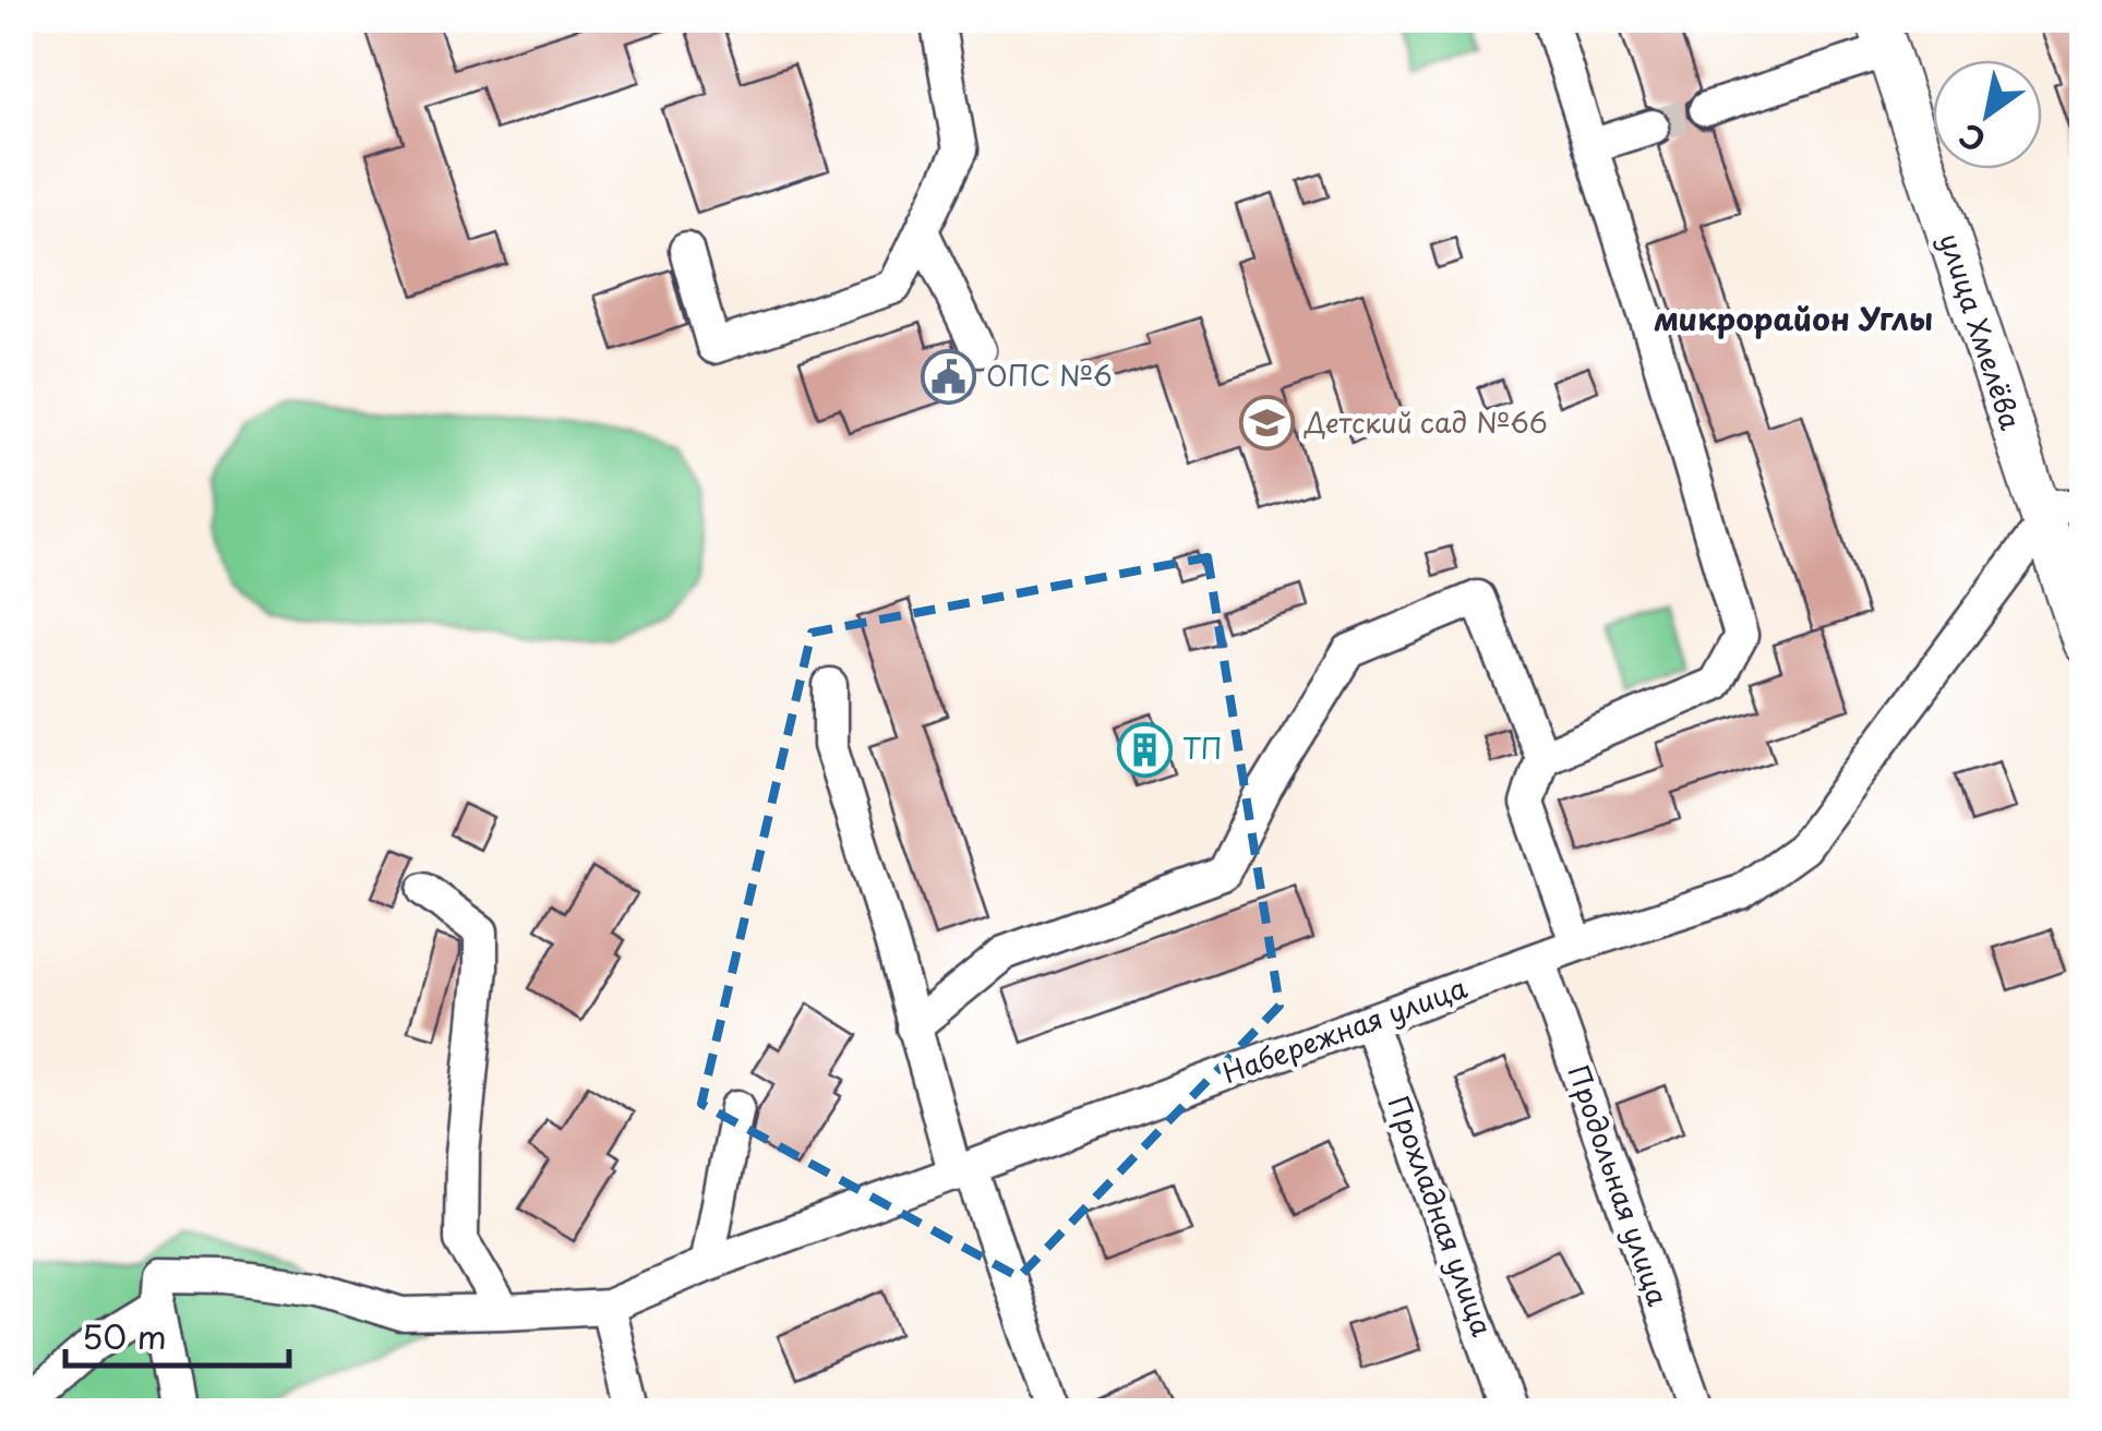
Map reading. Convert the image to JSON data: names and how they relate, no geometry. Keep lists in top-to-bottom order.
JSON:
{
  "streets": {
    "main road": ["улица Хмелёва"],
    "street": ["Набережная улица", "Продольная улица", "Прохладная улица"]
  },
  "crossings": [
    ["улица Хмелёва", "Набережная улица"],
    ["Набережная улица", "Продольная улица"],
    ["Набережная улица", "Прохладная улица"]
  ],
  "districts": ["микрорайон Углы"],
  "places": {
    "public building": ["ОПС №6"],
    "school or university": ["Детский сад №66"],
    "building": ["ТП"]
  },
  "scale_bar": "50 m",
  "north": "bottom left"
}
